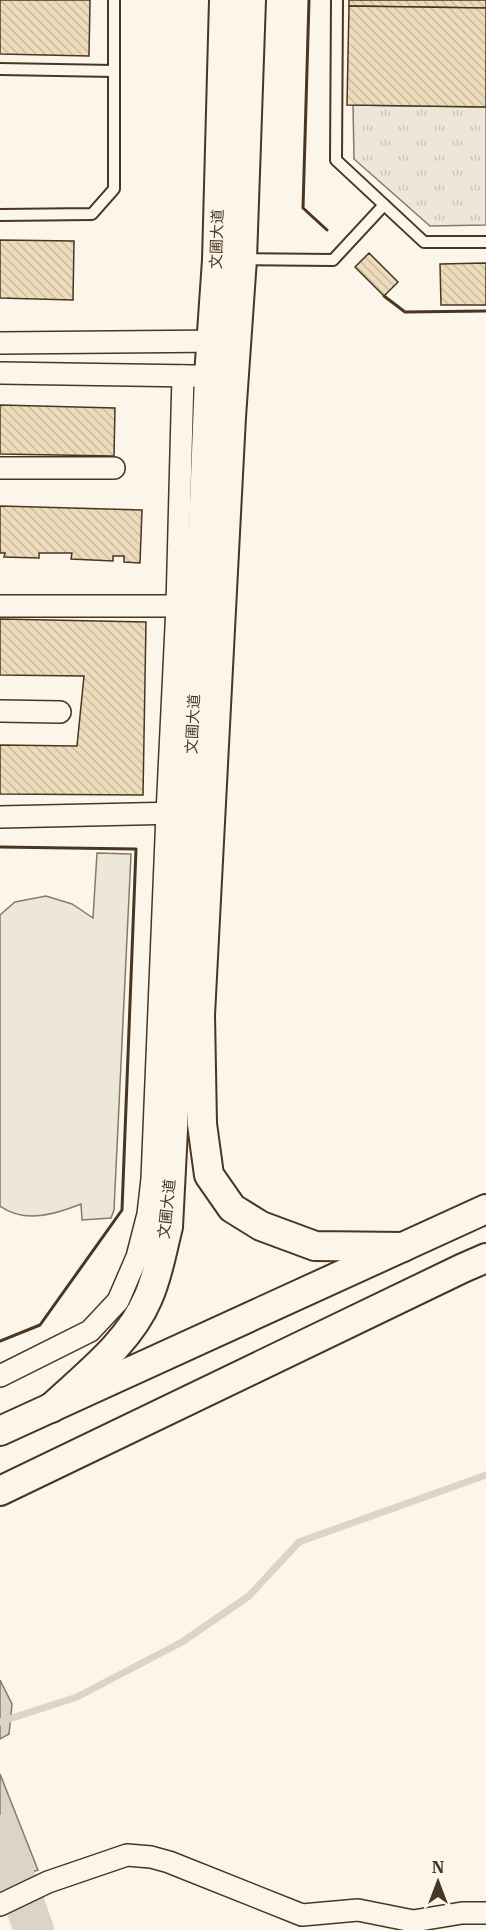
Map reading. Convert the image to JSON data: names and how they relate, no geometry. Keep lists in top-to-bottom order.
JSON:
{
  "streets": {
    "main road": ["文圃大道"]
  },
  "north": "top"
}
